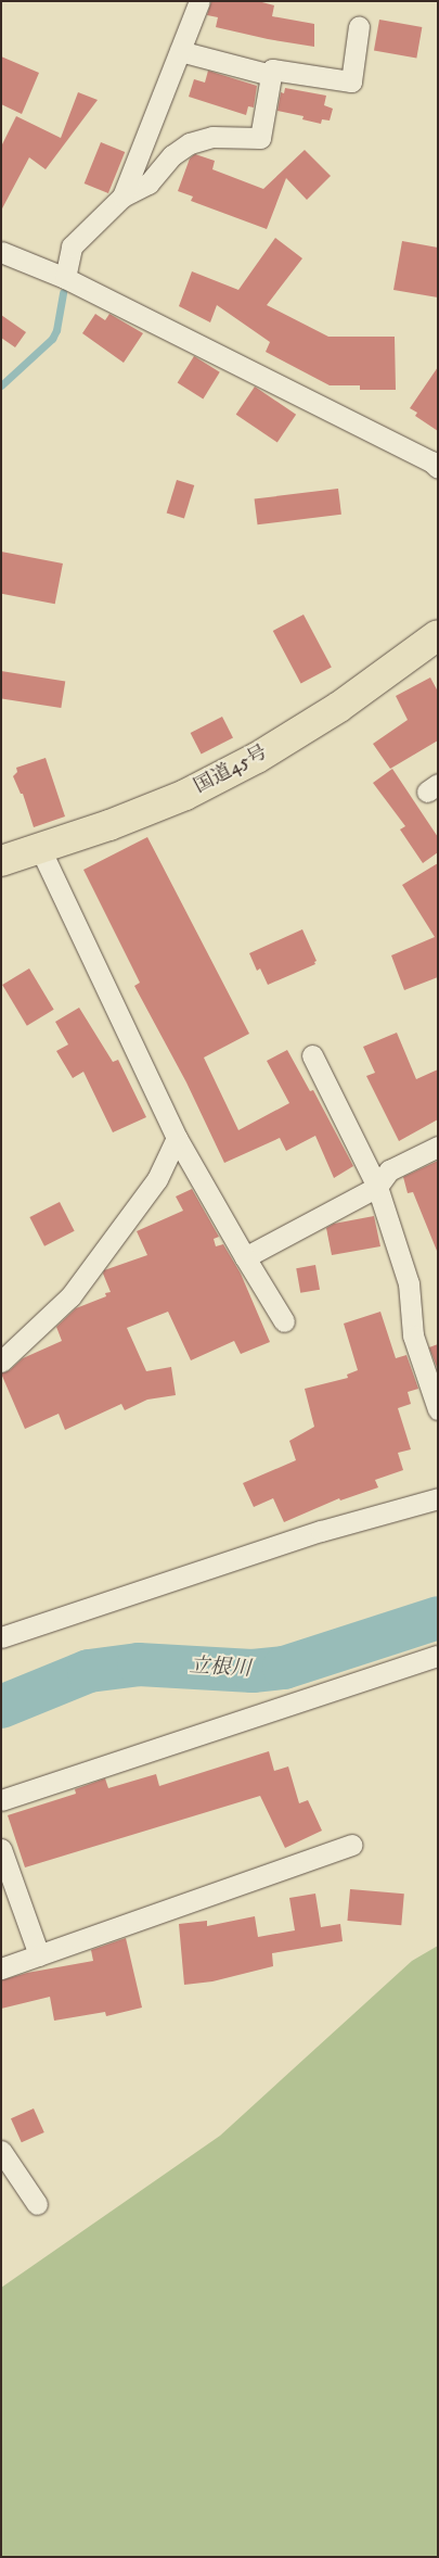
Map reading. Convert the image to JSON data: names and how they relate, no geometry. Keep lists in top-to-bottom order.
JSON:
{
  "streets": {
    "highway": ["国道45号"]
  },
  "water": ["立根川"]
}
